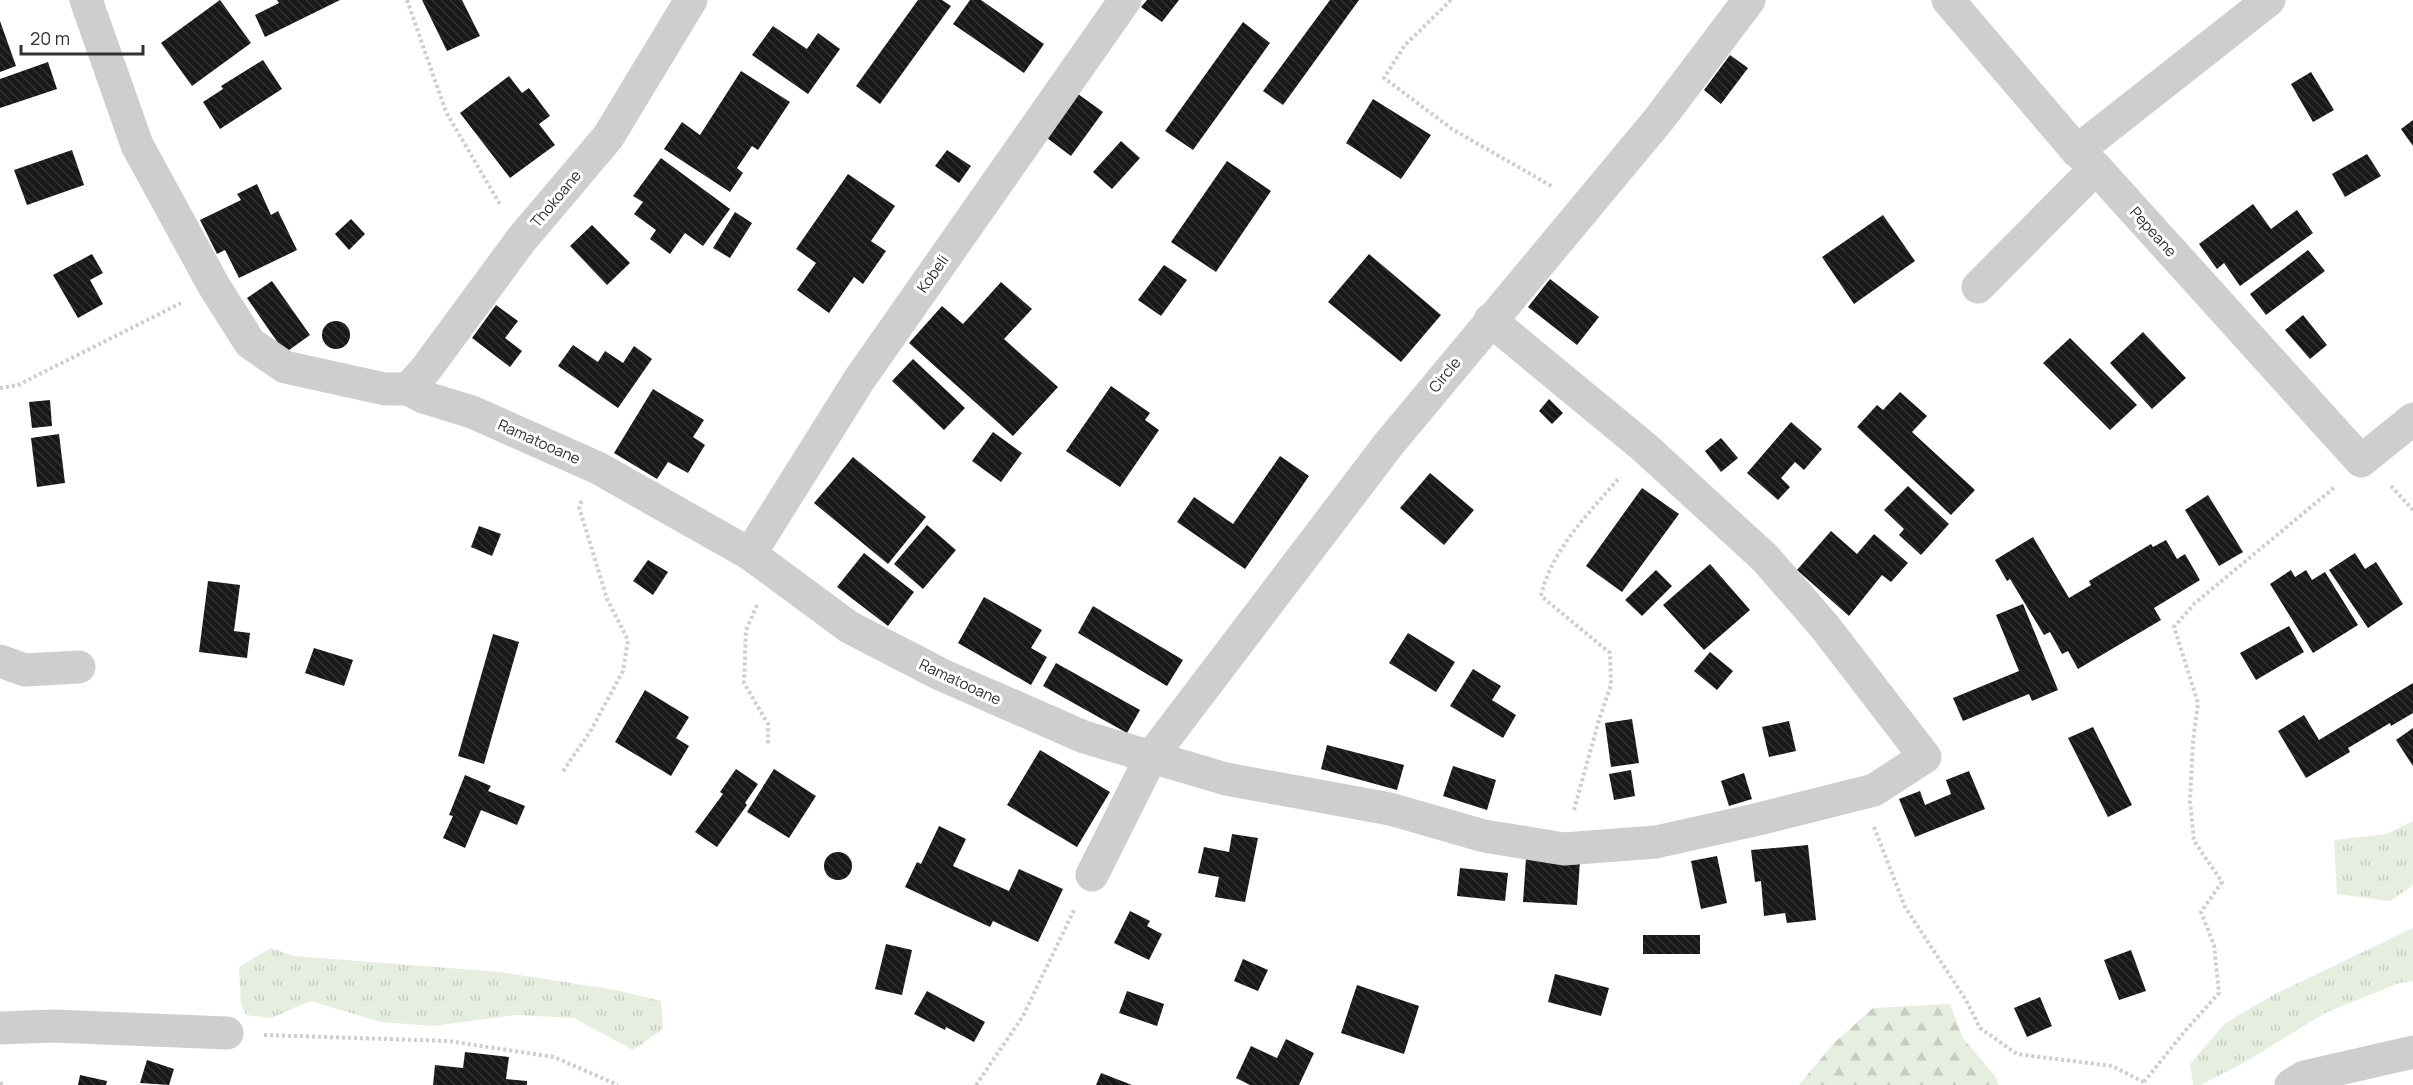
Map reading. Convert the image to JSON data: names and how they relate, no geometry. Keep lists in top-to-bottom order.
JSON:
{
  "streets": {
    "street": [
      "Thokoane",
      "Pepeane",
      "Kobeli",
      "Circle",
      "Ramatooane"
    ]
  },
  "crossings": [
    ["Thokoane", "Ramatooane"],
    ["Kobeli", "Ramatooane"],
    ["Circle", "Ramatooane"]
  ],
  "scale_bar": "20 m"
}
